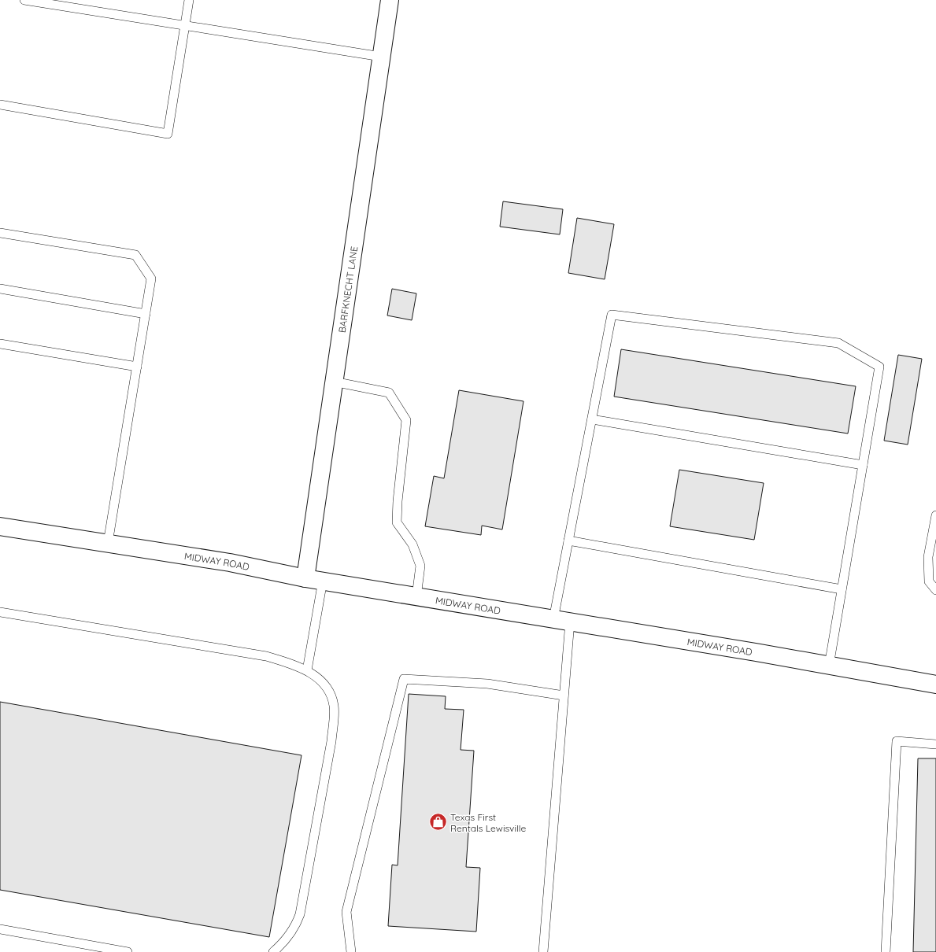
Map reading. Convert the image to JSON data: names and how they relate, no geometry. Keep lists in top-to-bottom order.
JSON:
{
  "streets": {
    "street": ["BARFKNECHT LANE", "MIDWAY ROAD"]
  },
  "crossings": [
    ["BARFKNECHT LANE", "MIDWAY ROAD"]
  ],
  "places": {
    "shop": ["Texas First Rentals Lewisville"]
  }
}
